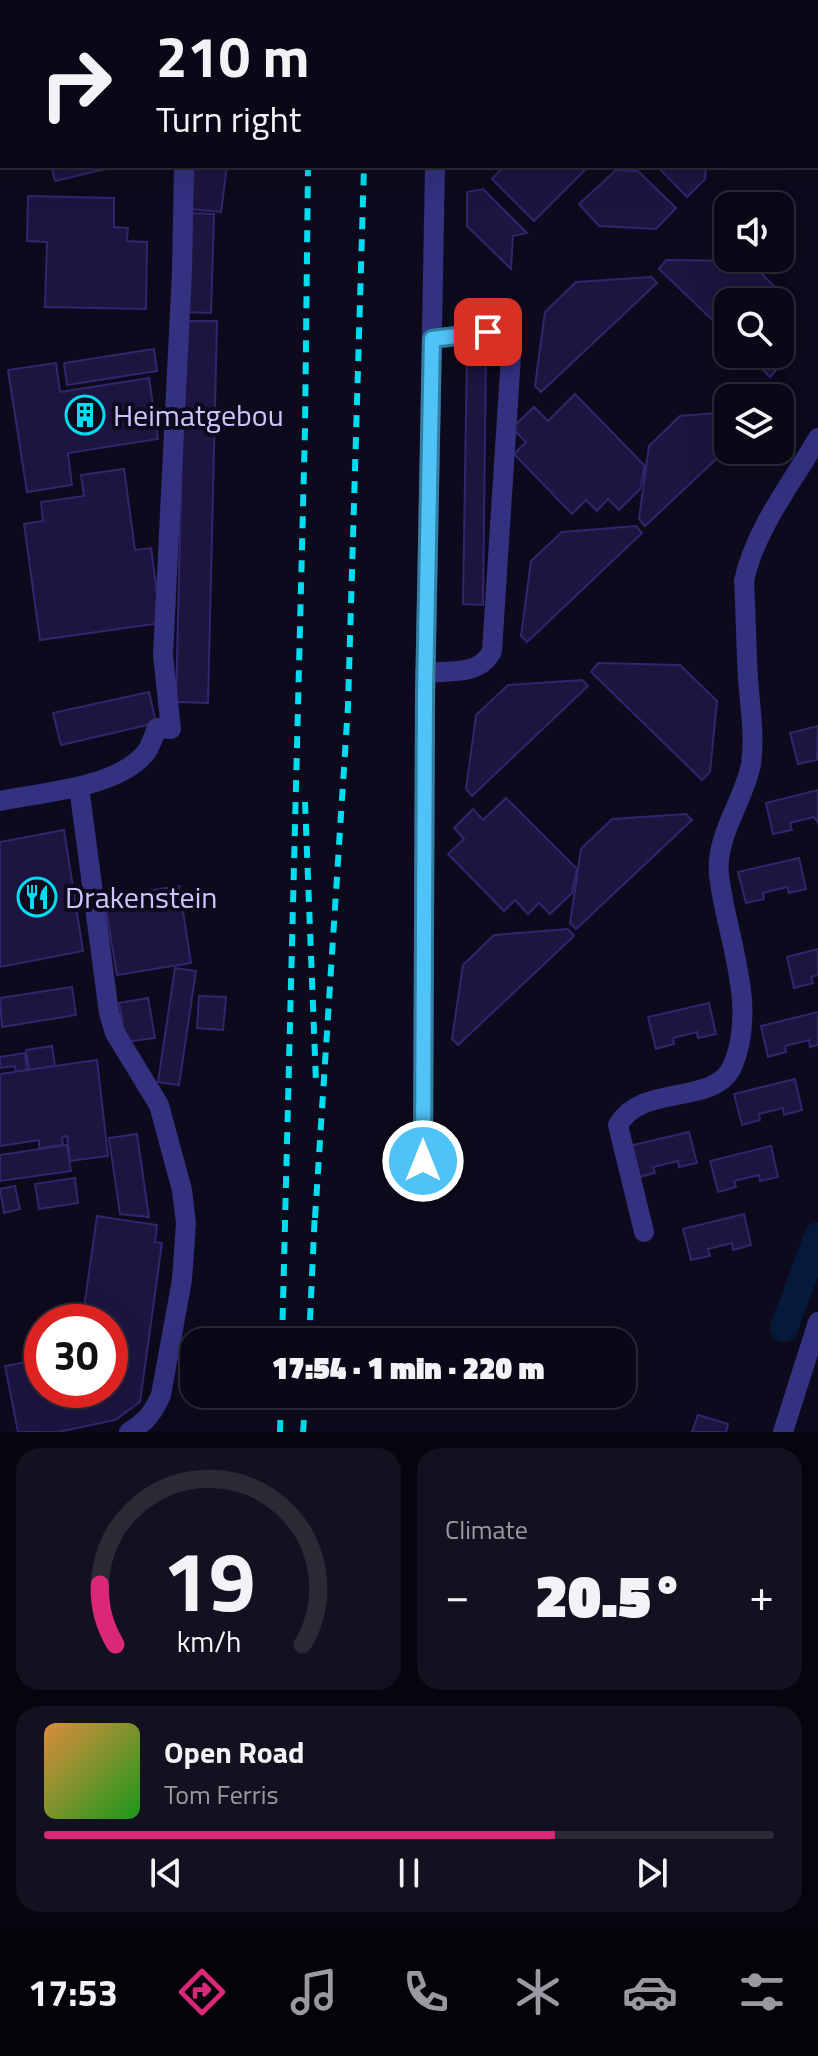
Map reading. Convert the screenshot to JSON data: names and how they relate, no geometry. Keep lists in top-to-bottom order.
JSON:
{
  "places": {
    "building": ["Heimatgebou"],
    "restaurant": ["Drakenstein"]
  },
  "page": {
    "turn": ["210 m", "Turn right"],
    "limit": "30",
    "trip": "17:54 · 1 min · 220 m",
    "tile": "Climate",
    "heat": ["−", "20.5°", "+"],
    "song": ["Open Road", "Tom Ferris"],
    "tabs": "17:53",
    "gauge": ["19", "km/h"]
  }
}
